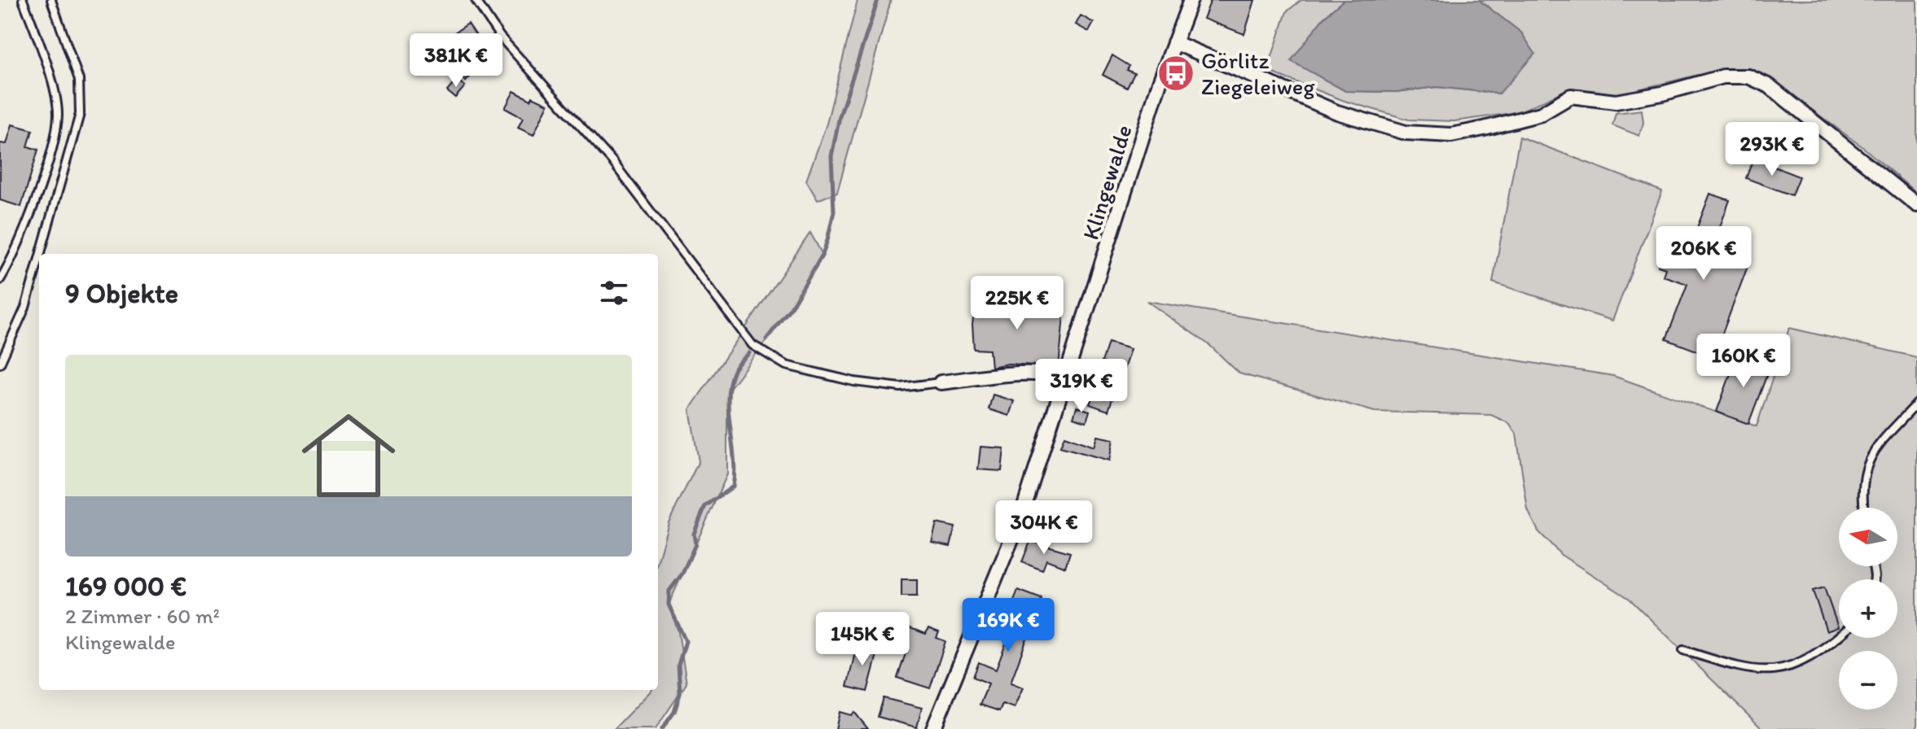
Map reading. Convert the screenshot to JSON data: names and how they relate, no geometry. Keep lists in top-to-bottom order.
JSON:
{
  "streets": {
    "street": ["Klingewalde"]
  },
  "places": {
    "bus stop": ["Görlitz Ziegeleiweg"]
  },
  "north": "left",
  "page": {
    "price": [
      "381K €",
      "293K €",
      "206K €",
      "225K €",
      "160K €",
      "319K €",
      "304K €",
      "169K €",
      "145K €"
    ],
    "heading": "9 Objekte",
    "list": [
      {
        "name": "169 000 €",
        "note": "2 Zimmer · 60 m² · Klingewalde"
      }
    ],
    "map_buttons": ["+", "−"]
  }
}
